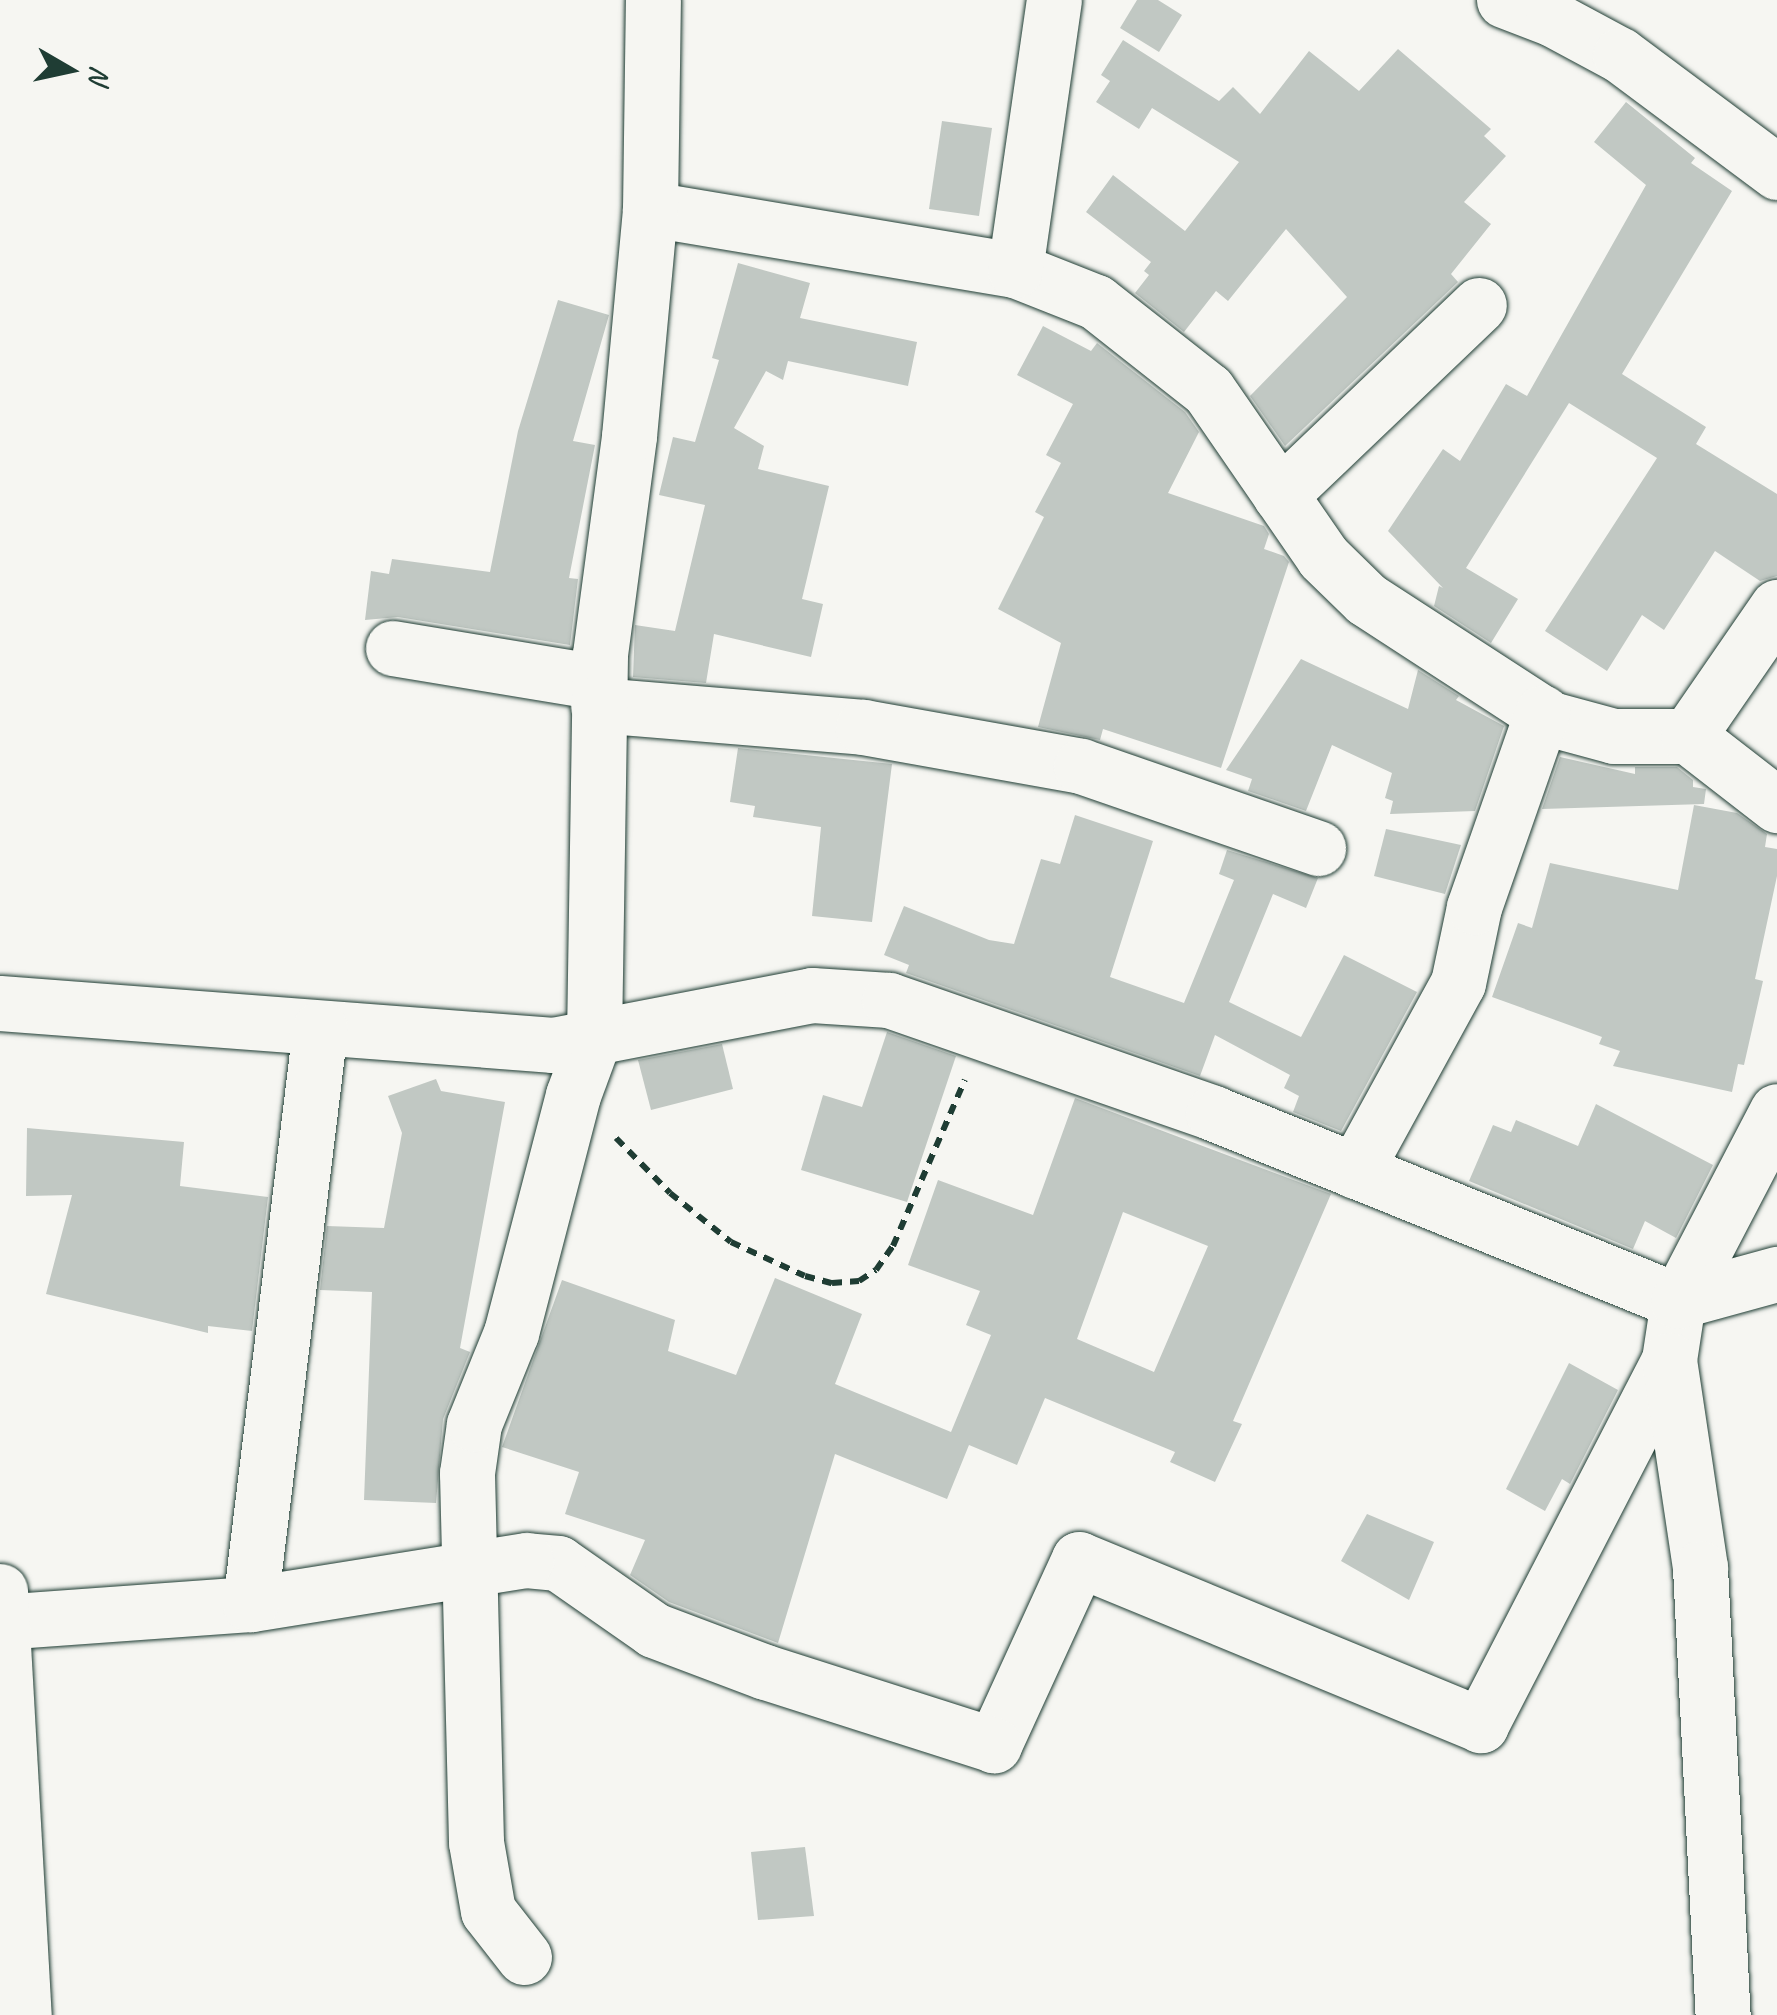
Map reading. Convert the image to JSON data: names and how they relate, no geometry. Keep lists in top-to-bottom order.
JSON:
{
  "north": "right"
}
